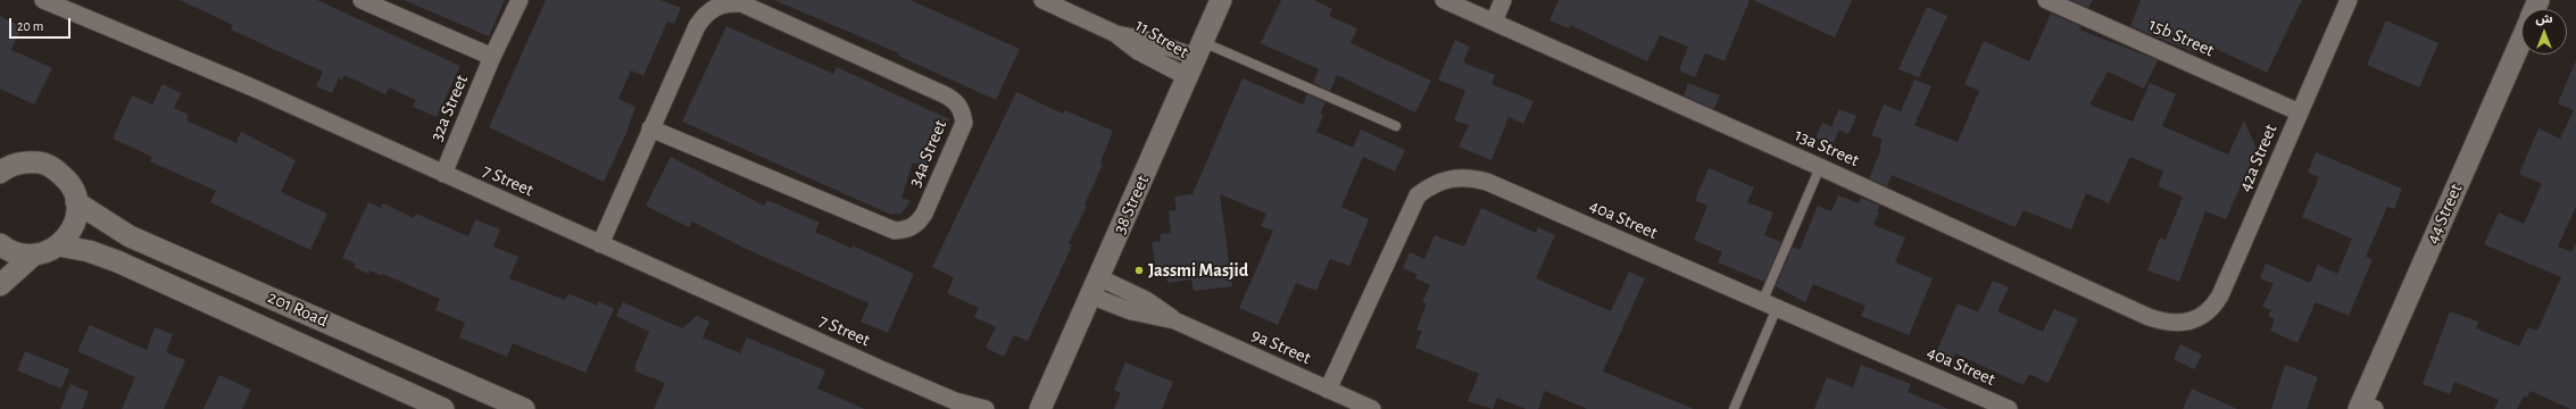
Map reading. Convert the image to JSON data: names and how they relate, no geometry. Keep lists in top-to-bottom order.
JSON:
{
  "streets": {
    "street": [
      "15b Street",
      "11 Street",
      "32a Street",
      "13a Street",
      "34a Street",
      "42a Street",
      "7 Street",
      "38 Street",
      "44 Street",
      "40a Street",
      "201 Road",
      "9a Street"
    ]
  },
  "crossings": [
    ["15b Street", "42a Street"],
    ["11 Street", "38 Street"],
    ["32a Street", "7 Street"],
    ["13a Street", "42a Street"],
    ["34a Street", "7 Street"],
    ["38 Street", "9a Street"],
    ["40a Street", "9a Street"]
  ],
  "places": ["Jassmi Masjid"],
  "scale_bar": "20 m",
  "north": "top"
}
